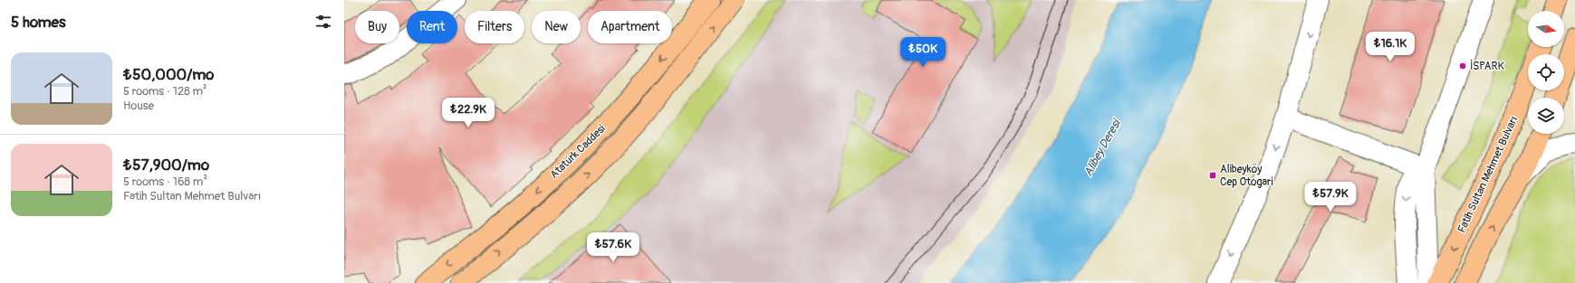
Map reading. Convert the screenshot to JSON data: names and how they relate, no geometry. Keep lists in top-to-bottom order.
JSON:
{
  "streets": {
    "main road": ["Atatürk Caddesi", "Fatih Sultan Mehmet Bulvarı"]
  },
  "water": ["Alibey Deresi"],
  "places": {
    "other": ["İSPARK"],
    "transit": ["Alibeyköy Cep Otogari"]
  },
  "north": "right",
  "page": {
    "heading": "5 homes",
    "chip": [
      "Buy",
      "Rent",
      "Filters",
      "New",
      "Apartment"
    ],
    "price": [
      "₺16.1K",
      "₺50K",
      "₺22.9K",
      "₺57.9K",
      "₺57.6K"
    ],
    "list": [
      {
        "name": "₺50,000/mo",
        "note": "5 rooms · 128 m² · House"
      },
      {
        "name": "₺57,900/mo",
        "note": "5 rooms · 168 m² · Fatih Sultan Mehmet Bulvarı"
      }
    ]
  }
}
